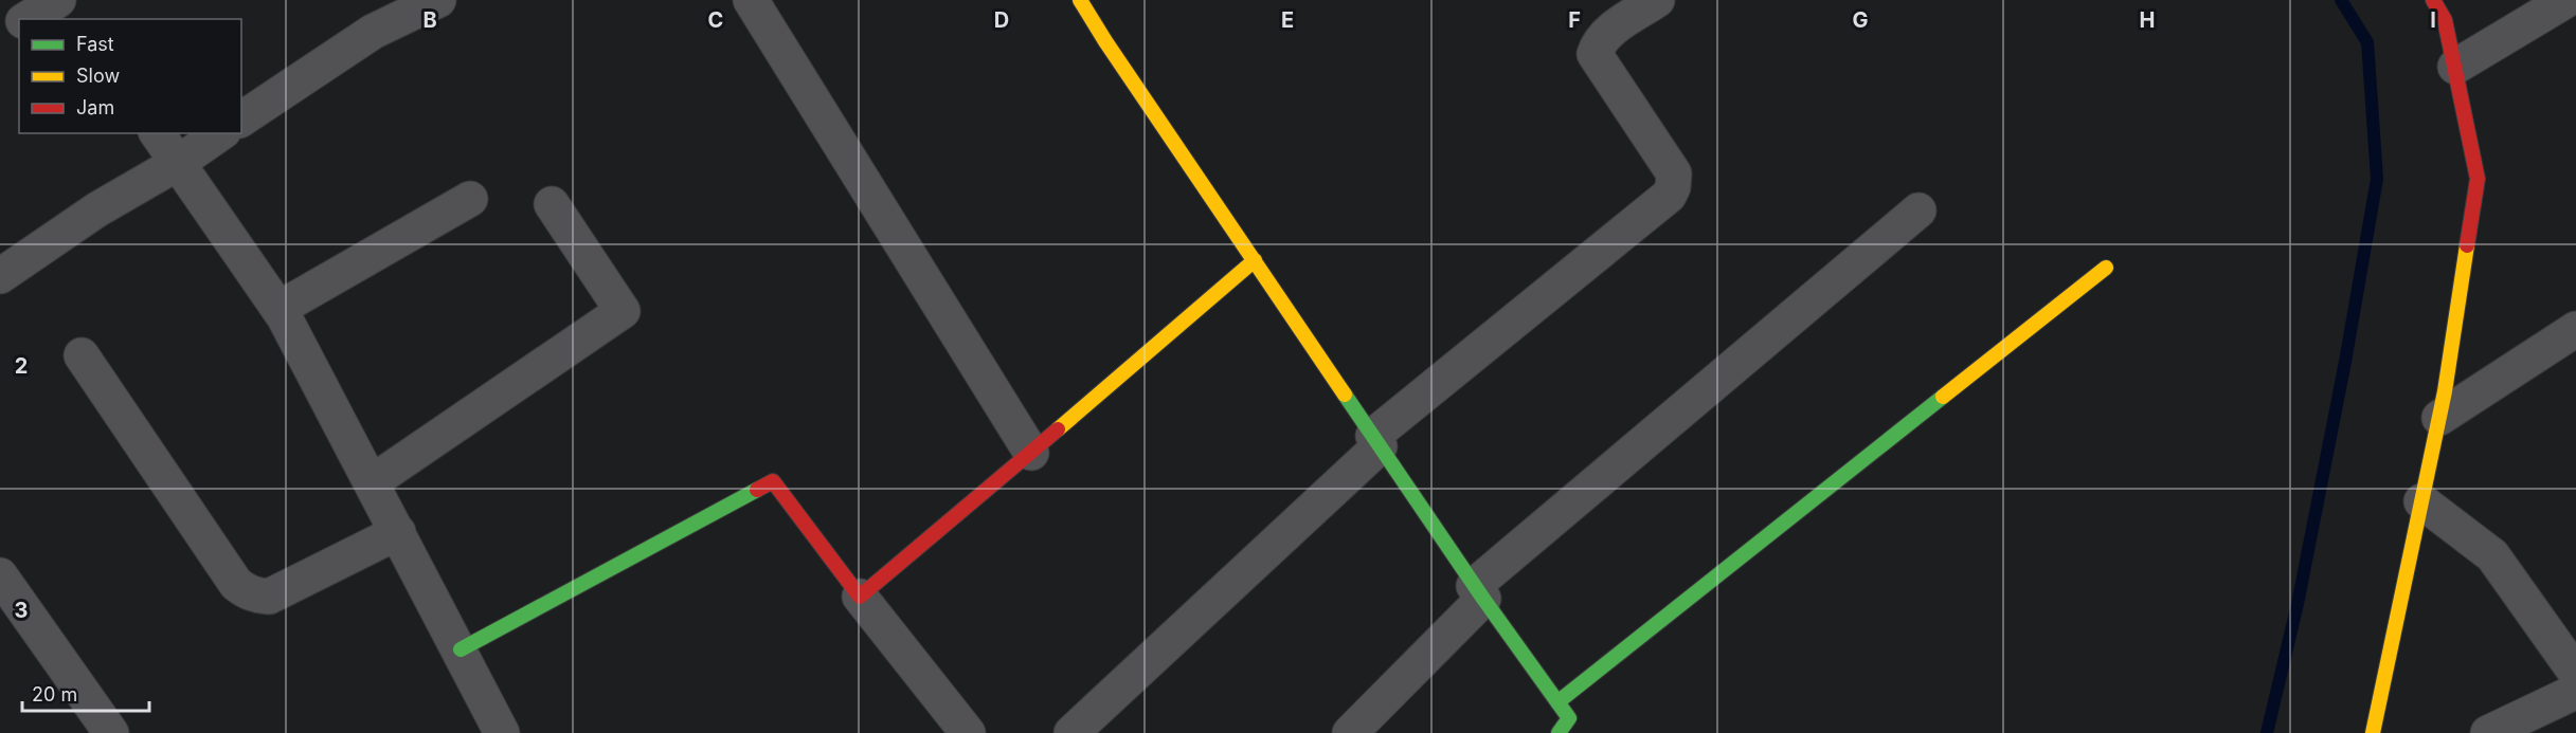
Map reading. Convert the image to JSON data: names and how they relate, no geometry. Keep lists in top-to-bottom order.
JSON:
{
  "legend": ["Fast", "Slow", "Jam"],
  "scale_bar": "20 m",
  "grid": {
    "columns": [
      "B",
      "C",
      "D",
      "E",
      "F",
      "G",
      "H",
      "I"
    ],
    "rows": ["2", "3"]
  }
}
